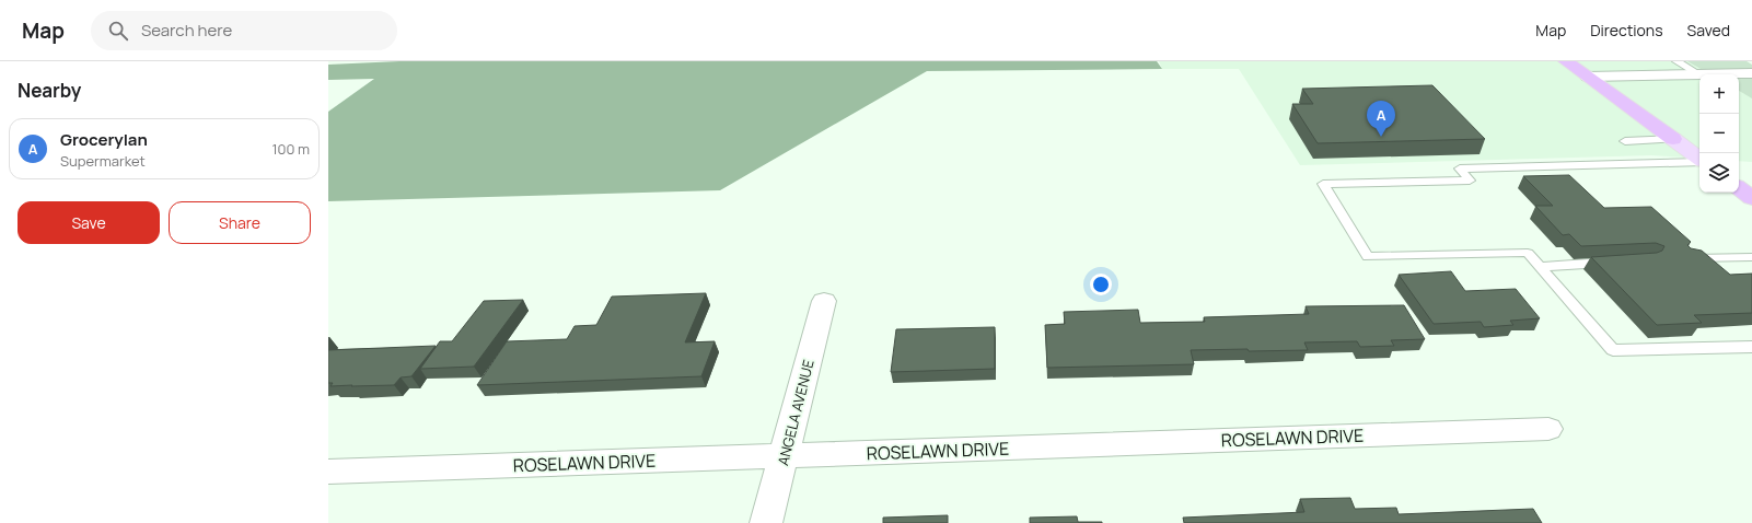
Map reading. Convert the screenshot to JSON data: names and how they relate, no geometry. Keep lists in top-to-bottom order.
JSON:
{
  "streets": {
    "street": ["ANGELA AVENUE", "ROSELAWN DRIVE"]
  },
  "crossings": [
    ["ANGELA AVENUE", "ROSELAWN DRIVE"]
  ],
  "page": {
    "header": "Map",
    "search": "Search here",
    "nav": ["Map", "Directions", "Saved"],
    "heading": "Nearby",
    "map_buttons": ["+", "−"],
    "pins": "A",
    "list": [
      {
        "mark": "A",
        "name": "Grocerylan",
        "note": "Supermarket",
        "value": "100 m"
      }
    ],
    "buttons": ["Save", "Share"]
  }
}
